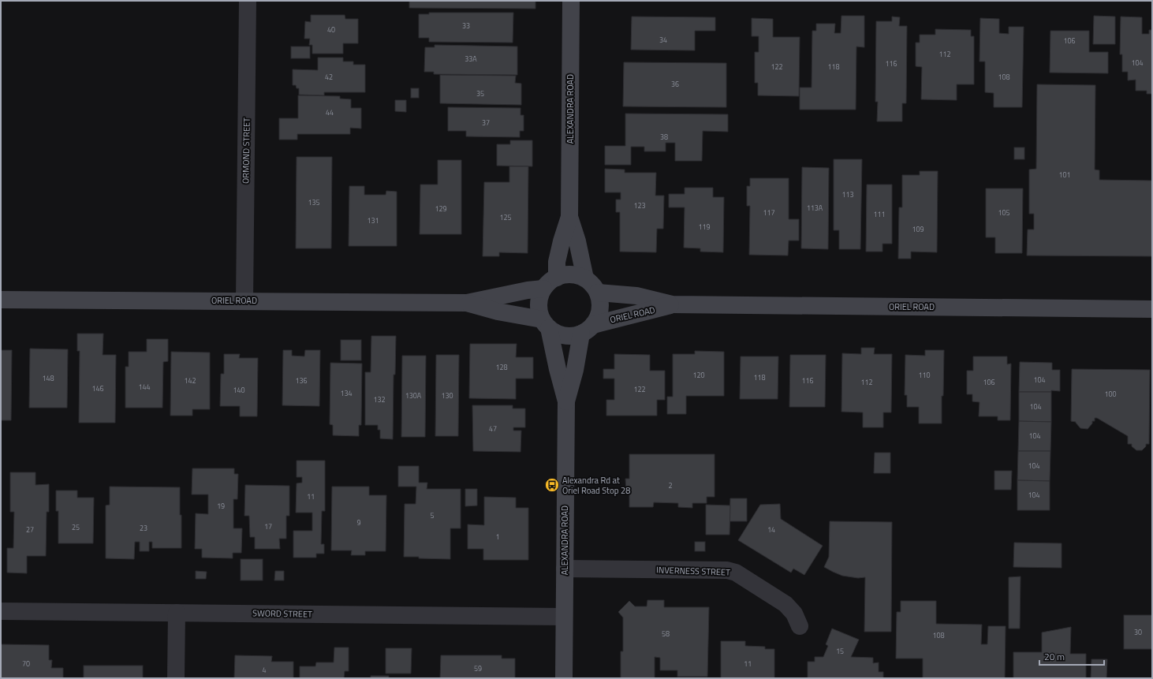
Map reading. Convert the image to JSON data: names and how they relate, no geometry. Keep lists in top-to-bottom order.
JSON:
{
  "streets": {
    "street": [
      "ALEXANDRA ROAD",
      "ORMOND STREET",
      "ORIEL ROAD",
      "INVERNESS STREET",
      "SWORD STREET"
    ]
  },
  "crossings": [
    ["ALEXANDRA ROAD", "ORIEL ROAD"],
    ["ALEXANDRA ROAD", "INVERNESS STREET"],
    ["ALEXANDRA ROAD", "SWORD STREET"],
    ["ORMOND STREET", "ORIEL ROAD"]
  ],
  "places": {
    "bus stop": ["Alexandra Rd at Oriel Road Stop 28"]
  },
  "house_numbers": [
    "33",
    "40",
    "34",
    "106",
    "112",
    "33A",
    "104",
    "116",
    "122",
    "118",
    "42",
    "108",
    "36",
    "35",
    "44",
    "37",
    "38",
    "101",
    "113",
    "135",
    "123",
    "113A",
    "129",
    "117",
    "105",
    "111",
    "125",
    "131",
    "119",
    "109",
    "128",
    "120",
    "110",
    "118",
    "148",
    "104",
    "142",
    "136",
    "116",
    "112",
    "106",
    "144",
    "146",
    "122",
    "140",
    "134",
    "100",
    "130A",
    "130",
    "132",
    "104",
    "47",
    "104",
    "104",
    "2",
    "104",
    "11",
    "19",
    "5",
    "9",
    "17",
    "25",
    "23",
    "27",
    "14",
    "1",
    "30",
    "58",
    "108",
    "15",
    "70",
    "11",
    "59",
    "4"
  ],
  "scale_bar": "20 m"
}
